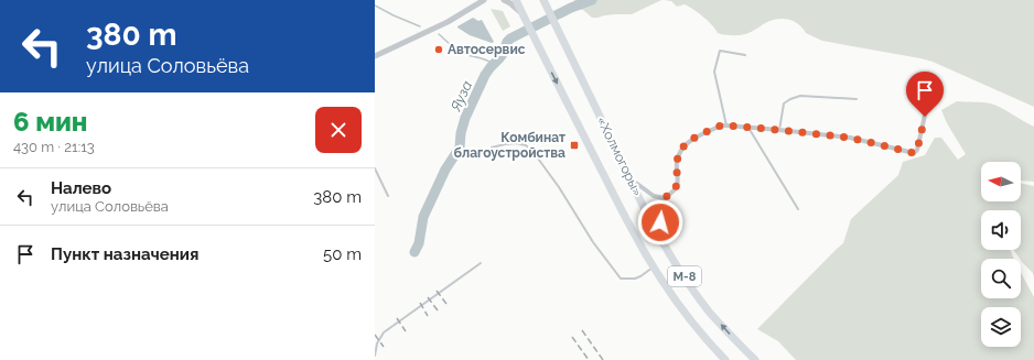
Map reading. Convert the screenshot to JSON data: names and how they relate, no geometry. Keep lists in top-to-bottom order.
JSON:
{
  "streets": {
    "highway": ["«Холмогоры»", "М-8"]
  },
  "crossings": [
    ["«Холмогоры»", "М-8"]
  ],
  "water": ["Яуза"],
  "places": {
    "other": ["Автосервис"],
    "transit": ["Комбинат благоустройства"]
  },
  "north": "left",
  "page": {
    "turn": ["380 m", "улица Соловьёва"],
    "heading": ["6 мин", "430 m · 21:13"],
    "list": [
      {
        "name": "Налево",
        "note": "улица Соловьёва",
        "value": "380 m"
      },
      {
        "name": "Пункт назначения",
        "value": "50 m"
      }
    ]
  }
}
